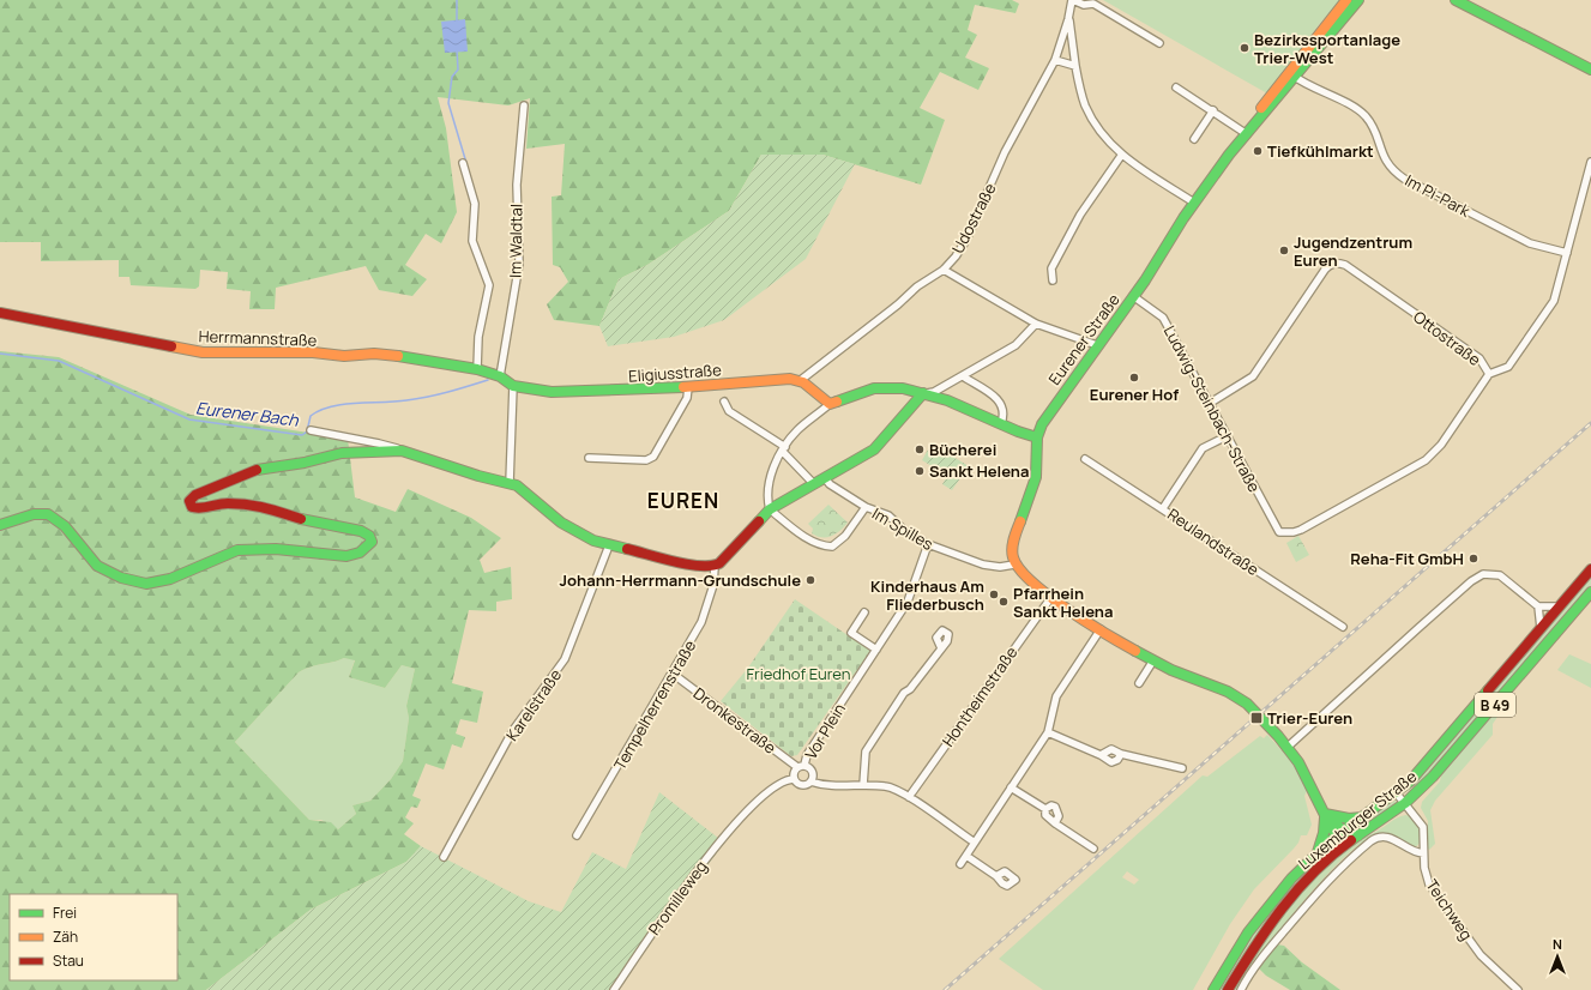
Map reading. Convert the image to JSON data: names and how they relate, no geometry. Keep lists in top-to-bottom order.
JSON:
{
  "streets": {
    "street": [
      "Im Pi-Park",
      "Udostraße",
      "Im Waldtal",
      "Herrmannstraße",
      "Ottostraße",
      "Eurener Straße",
      "Eligiusstraße",
      "Ludwig-Steinbach-Straße",
      "Im Spilles",
      "Reulandstraße",
      "Hontheimstraße",
      "Karelstraße",
      "Tempelherrenstraße",
      "B 49",
      "Dronkestraße",
      "Vor Plein",
      "Luxemburger Straße",
      "Promilleweg",
      "Teichweg"
    ]
  },
  "crossings": [
    ["Im Pi-Park", "Eurener Straße"],
    ["Udostraße", "Eligiusstraße"],
    ["Im Waldtal", "Herrmannstraße"],
    ["Herrmannstraße", "Eligiusstraße"],
    ["Ottostraße", "Ludwig-Steinbach-Straße"],
    ["Eurener Straße", "Ludwig-Steinbach-Straße"],
    ["Eurener Straße", "Im Spilles"],
    ["Im Spilles", "Vor Plein"],
    ["Tempelherrenstraße", "Dronkestraße"],
    ["Dronkestraße", "Vor Plein"],
    ["Dronkestraße", "Promilleweg"],
    ["Vor Plein", "Promilleweg"],
    ["Luxemburger Straße", "Teichweg"]
  ],
  "districts": ["EUREN"],
  "water": ["Eurener Bach"],
  "parks": ["Friedhof Euren"],
  "places": {
    "other": [
      "Bezirkssportanlage Trier-West",
      "Tiefkühlmarkt",
      "Jugendzentrum Euren",
      "Eurener Hof",
      "Bücherei",
      "Sankt Helena",
      "Reha-Fit GmbH",
      "Johann-Herrmann-Grundschule",
      "Kinderhaus Am Fliederbusch",
      "Pfarrhein Sankt Helena"
    ],
    "transit": ["Trier-Euren"]
  },
  "legend": ["Frei", "Zäh", "Stau"],
  "north": "top"
}
